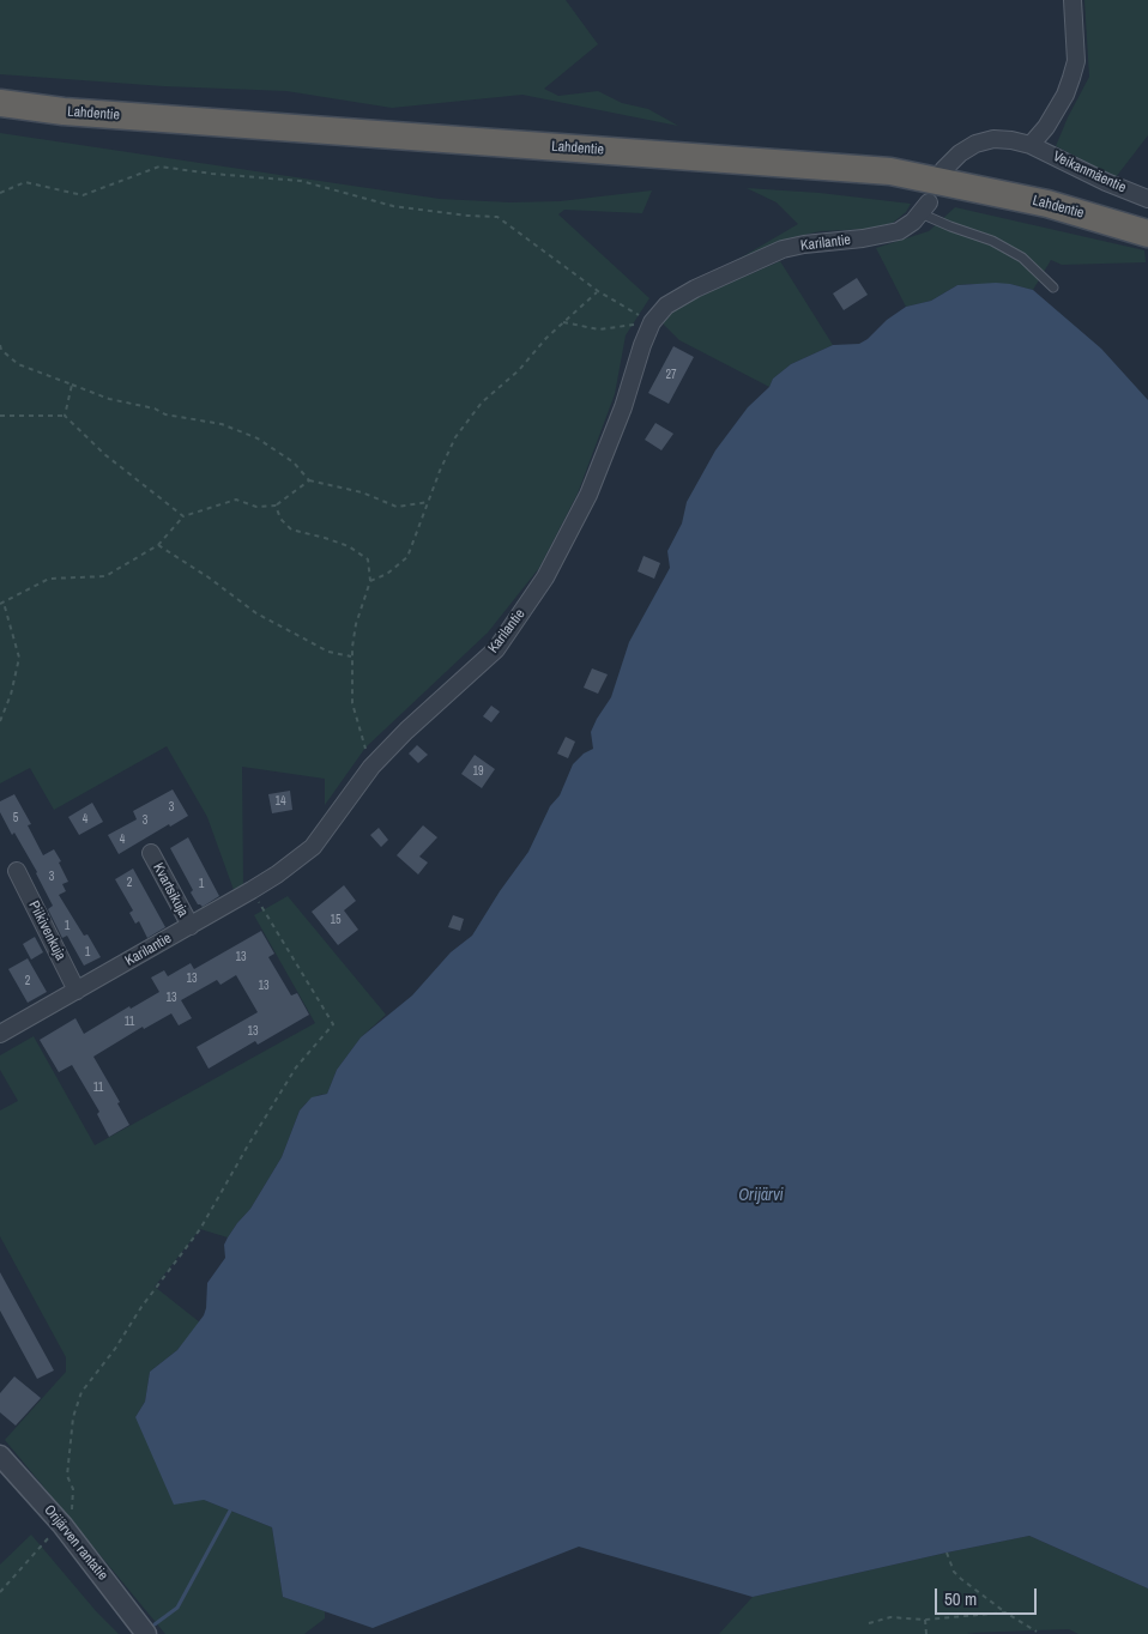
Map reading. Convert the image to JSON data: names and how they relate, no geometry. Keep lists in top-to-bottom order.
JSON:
{
  "streets": {
    "highway": ["Lahdentie"],
    "street": [
      "Veikanmäentie",
      "Karilantie",
      "Kvartsikuja",
      "Piikivenkuja",
      "Orijärven rantatie"
    ]
  },
  "crossings": [
    ["Karilantie", "Kvartsikuja"],
    ["Karilantie", "Piikivenkuja"]
  ],
  "water": ["Orijärvi"],
  "house_numbers": [
    "27",
    "19",
    "14",
    "3",
    "5",
    "4",
    "3",
    "4",
    "3",
    "2",
    "1",
    "15",
    "1",
    "1",
    "13",
    "13",
    "2",
    "13",
    "13",
    "11",
    "13",
    "11"
  ],
  "scale_bar": "50 m"
}
